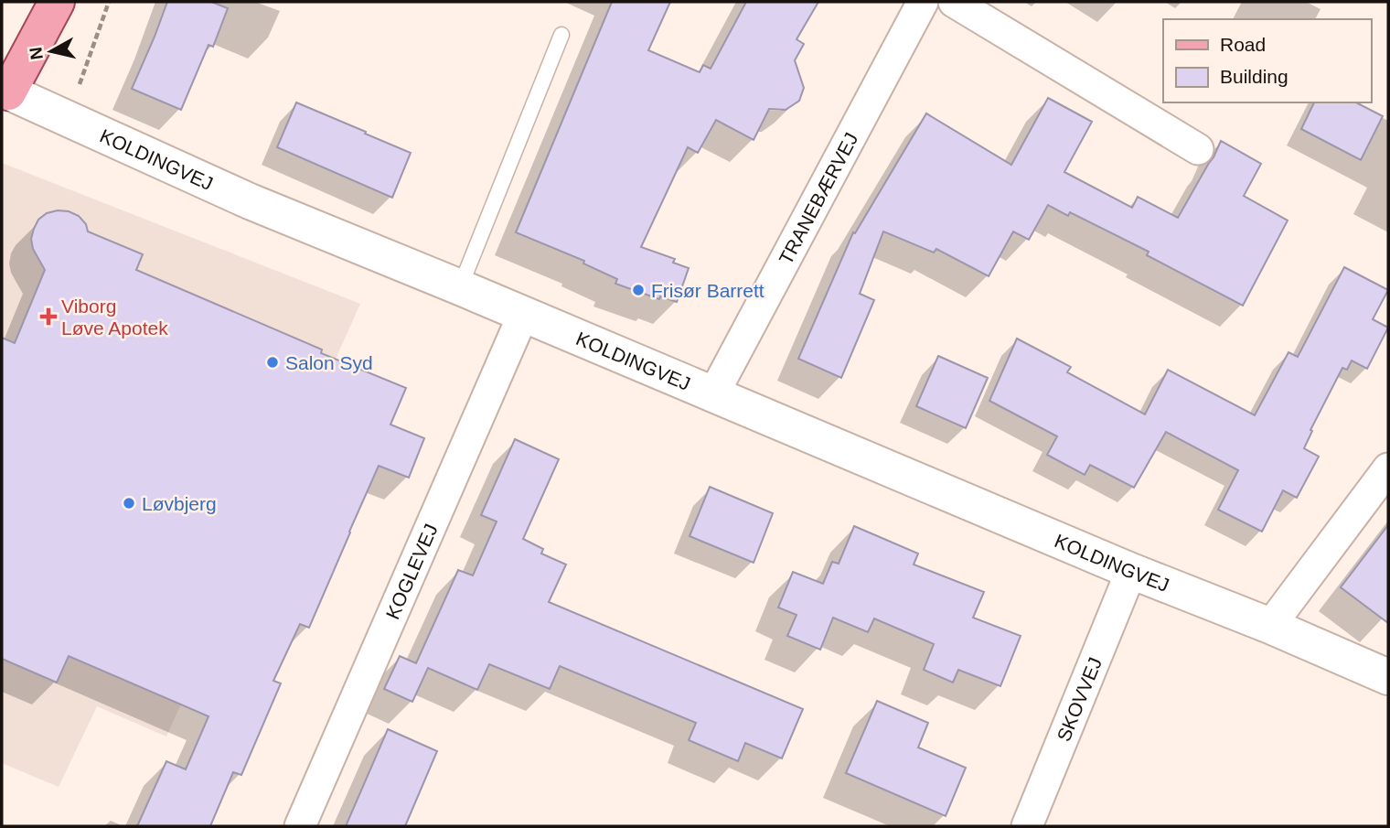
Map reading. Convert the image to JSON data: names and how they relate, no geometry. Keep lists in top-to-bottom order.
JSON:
{
  "streets": {
    "street": [
      "KOLDINGVEJ",
      "TRANEBÆRVEJ",
      "KOGLEVEJ",
      "SKOVVEJ"
    ]
  },
  "crossings": [
    ["KOLDINGVEJ", "TRANEBÆRVEJ"],
    ["KOLDINGVEJ", "KOGLEVEJ"],
    ["KOLDINGVEJ", "SKOVVEJ"]
  ],
  "places": {
    "other": ["Frisør Barrett", "Salon Syd", "Løvbjerg"],
    "health": ["Viborg Løve Apotek"]
  },
  "legend": ["Road", "Building"],
  "north": "left"
}
